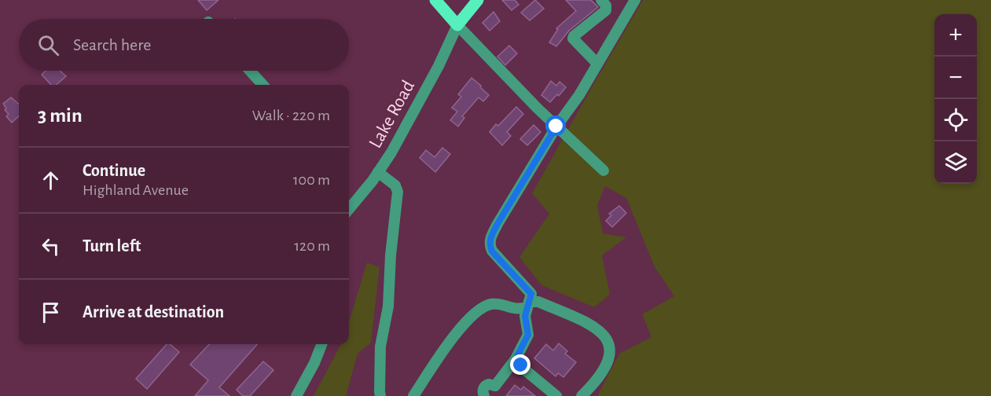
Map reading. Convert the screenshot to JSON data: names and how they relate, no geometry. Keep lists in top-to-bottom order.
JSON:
{
  "streets": {
    "street": ["Lake Road"]
  },
  "page": {
    "map_buttons": ["+", "−"],
    "search": "Search here",
    "heading": ["3 min", "Walk · 220 m"],
    "list": [
      ["Continue", "Highland Avenue", "100 m"],
      ["Turn left", "120 m"],
      "Arrive at destination"
    ]
  }
}
